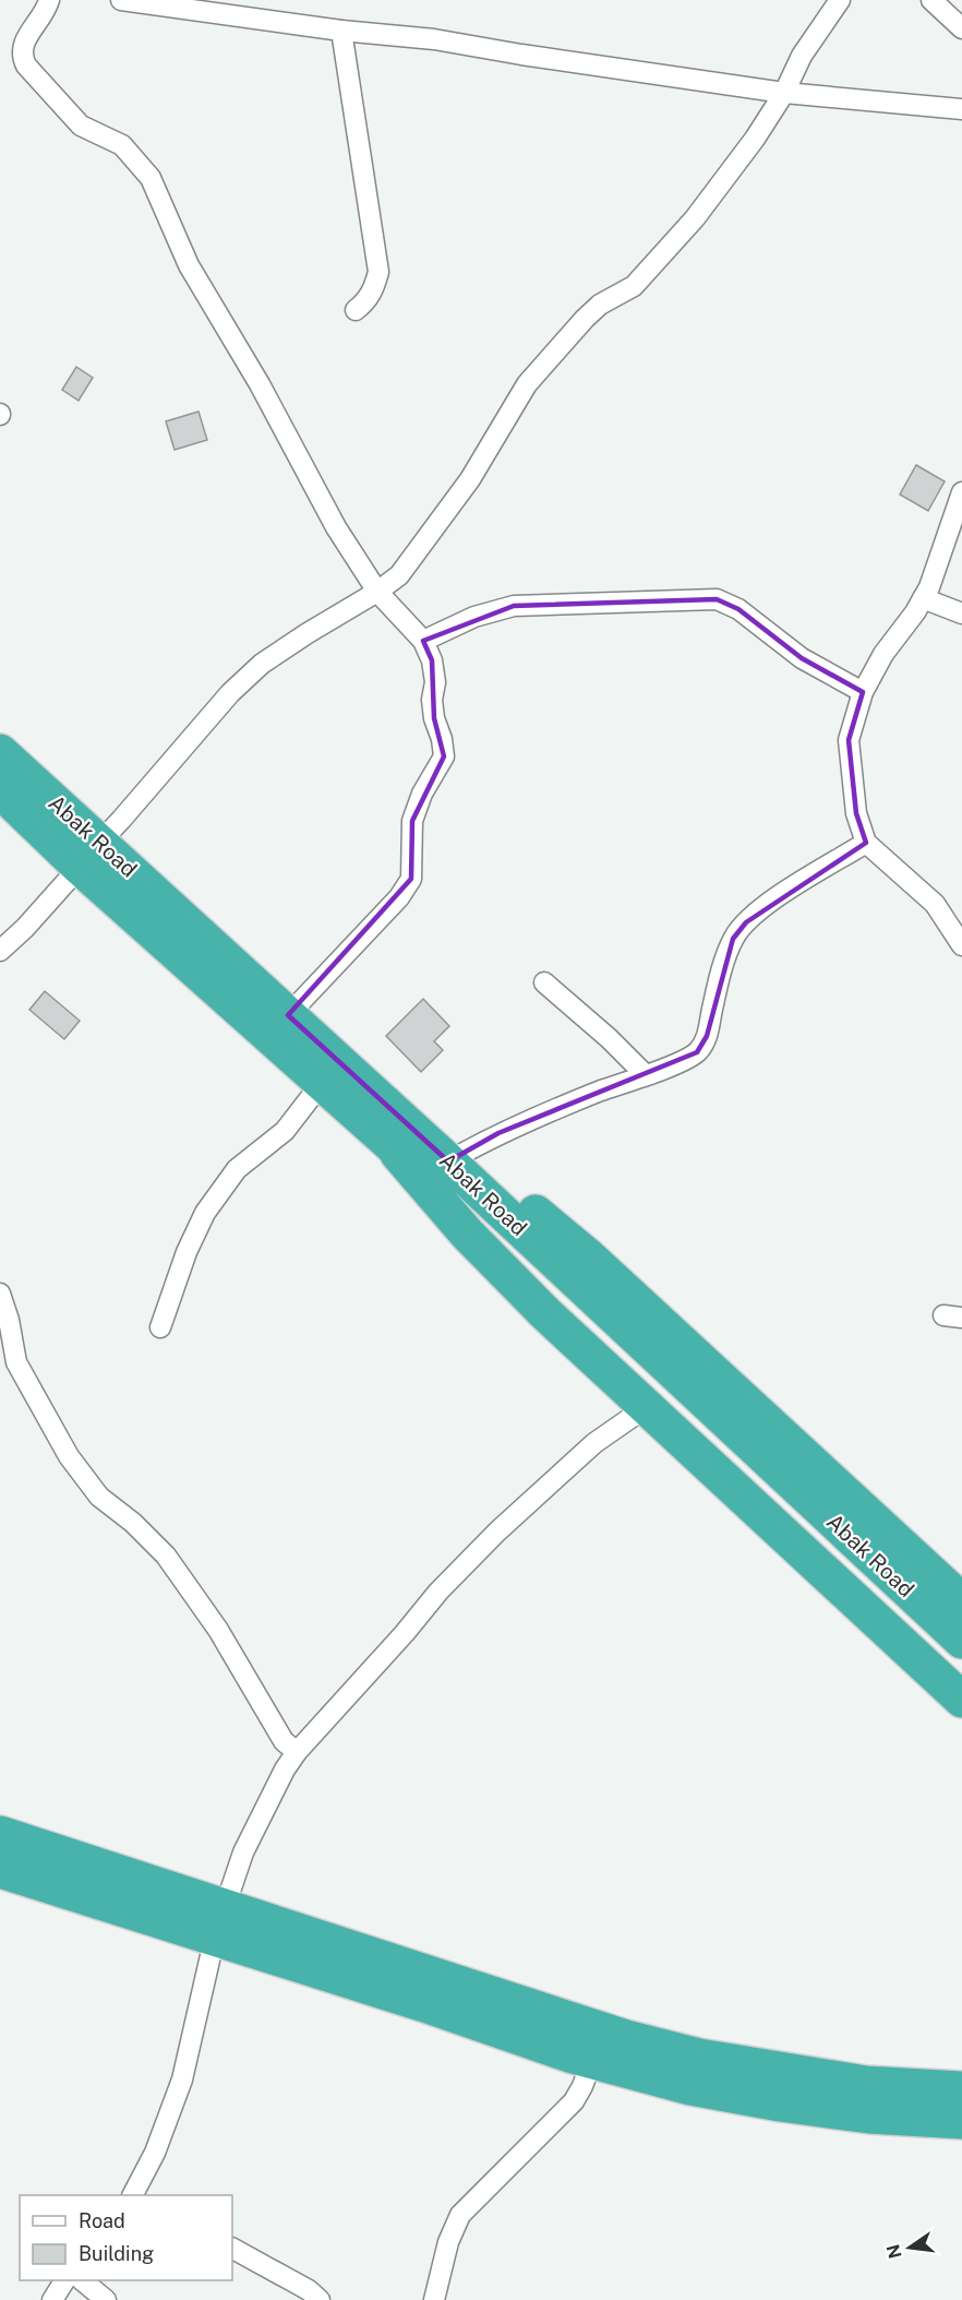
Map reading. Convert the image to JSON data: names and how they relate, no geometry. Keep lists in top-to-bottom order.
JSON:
{
  "streets": {
    "highway": ["Abak Road"]
  },
  "legend": ["Road", "Building"],
  "north": "left"
}
